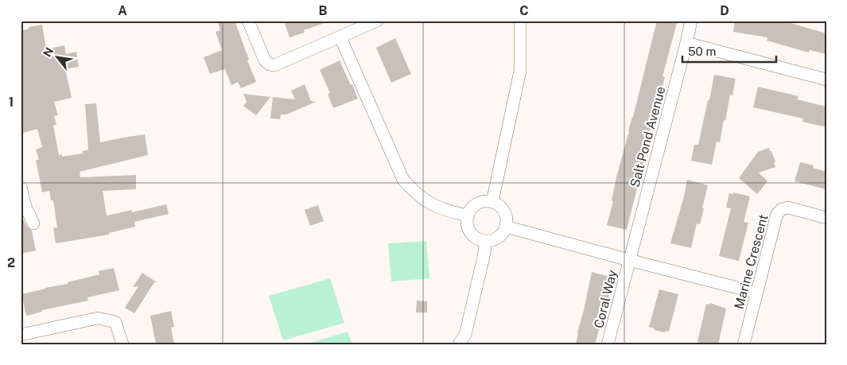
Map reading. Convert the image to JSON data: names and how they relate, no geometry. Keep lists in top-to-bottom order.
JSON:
{
  "streets": {
    "street": ["Salt Pond Avenue", "Marine Crescent", "Coral Way"]
  },
  "crossings": [
    ["Salt Pond Avenue", "Coral Way"]
  ],
  "scale_bar": "50 m",
  "north": "top left",
  "grid": {
    "columns": [
      "A",
      "B",
      "C",
      "D"
    ],
    "rows": ["1", "2"]
  }
}
